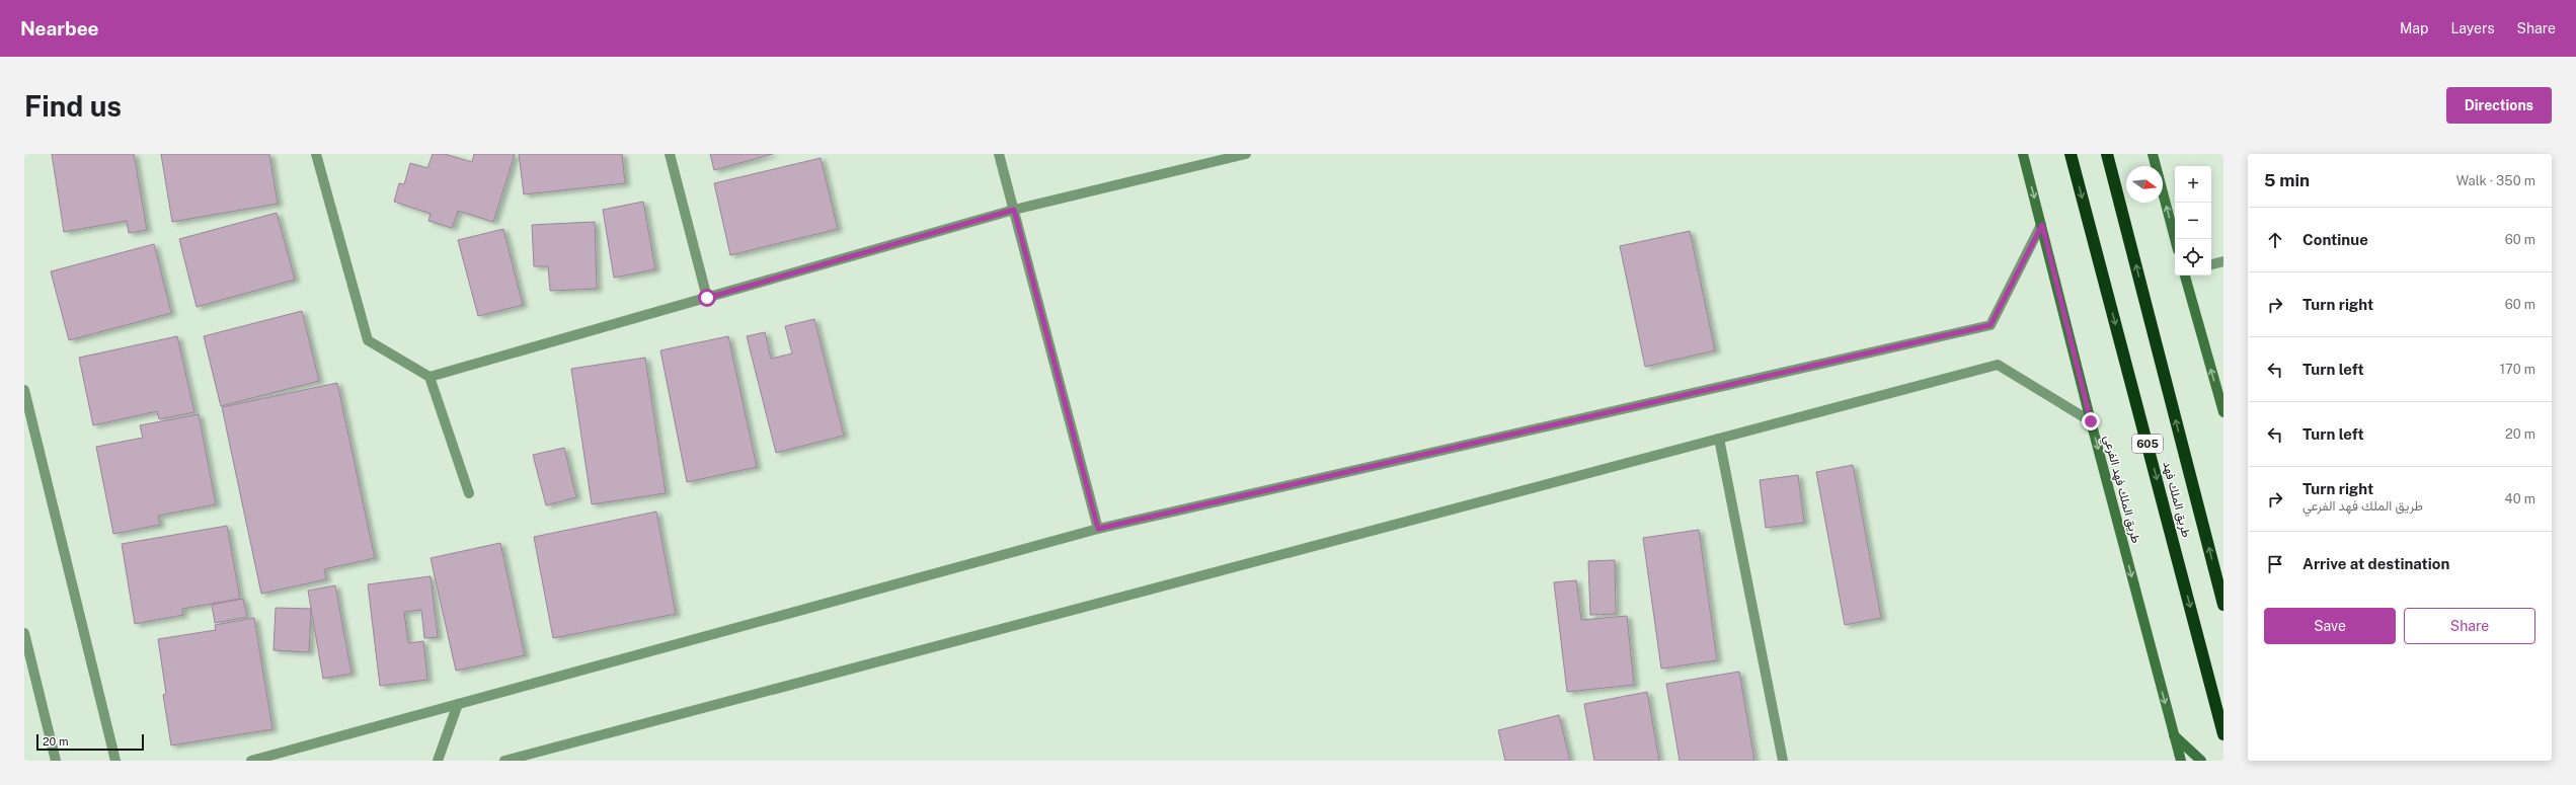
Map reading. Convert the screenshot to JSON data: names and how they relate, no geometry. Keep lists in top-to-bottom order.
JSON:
{
  "streets": {
    "highway": ["605", "طريق الملك فهد"],
    "main road": ["طريق الملك فهد الفرعي"]
  },
  "one_way": ["طريق الملك فهد الفرعي"],
  "scale_bar": "20 m",
  "north": "right",
  "page": {
    "header": "Nearbee",
    "nav": ["Map", "Layers", "Share"],
    "buttons": [
      "Directions",
      ["Save", "Share"]
    ],
    "title": "Find us",
    "heading": ["5 min", "Walk · 350 m"],
    "map_buttons": ["+", "−"],
    "list": [
      ["Continue", "60 m"],
      ["Turn right", "60 m"],
      ["Turn left", "170 m"],
      ["Turn left", "20 m"],
      ["Turn right", "طريق الملك فهد الفرعي", "40 m"],
      "Arrive at destination"
    ],
    "scale": "20 m"
  }
}
